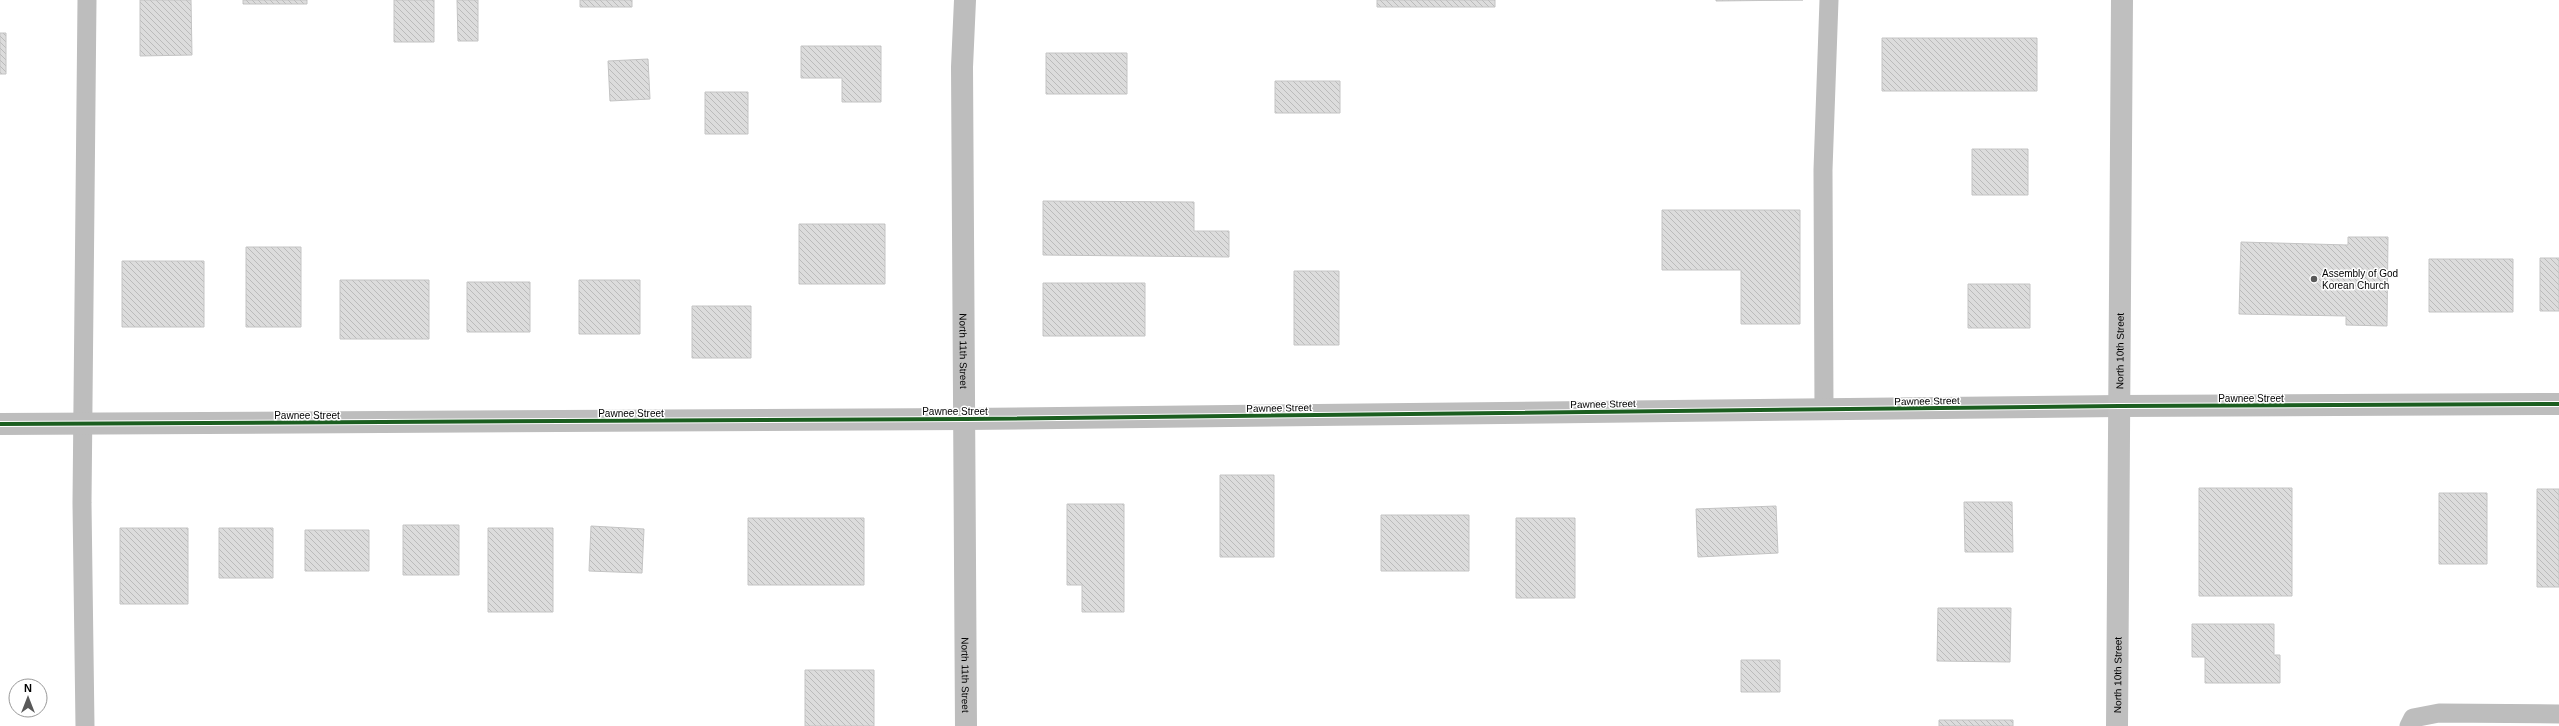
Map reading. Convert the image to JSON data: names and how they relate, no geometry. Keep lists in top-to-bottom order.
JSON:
{
  "streets": {
    "street": ["North 11th Street", "North 10th Street", "Pawnee Street"]
  },
  "crossings": [
    ["North 11th Street", "Pawnee Street"],
    ["North 10th Street", "Pawnee Street"]
  ],
  "places": ["Assembly of God Korean Church"],
  "north": "top"
}
